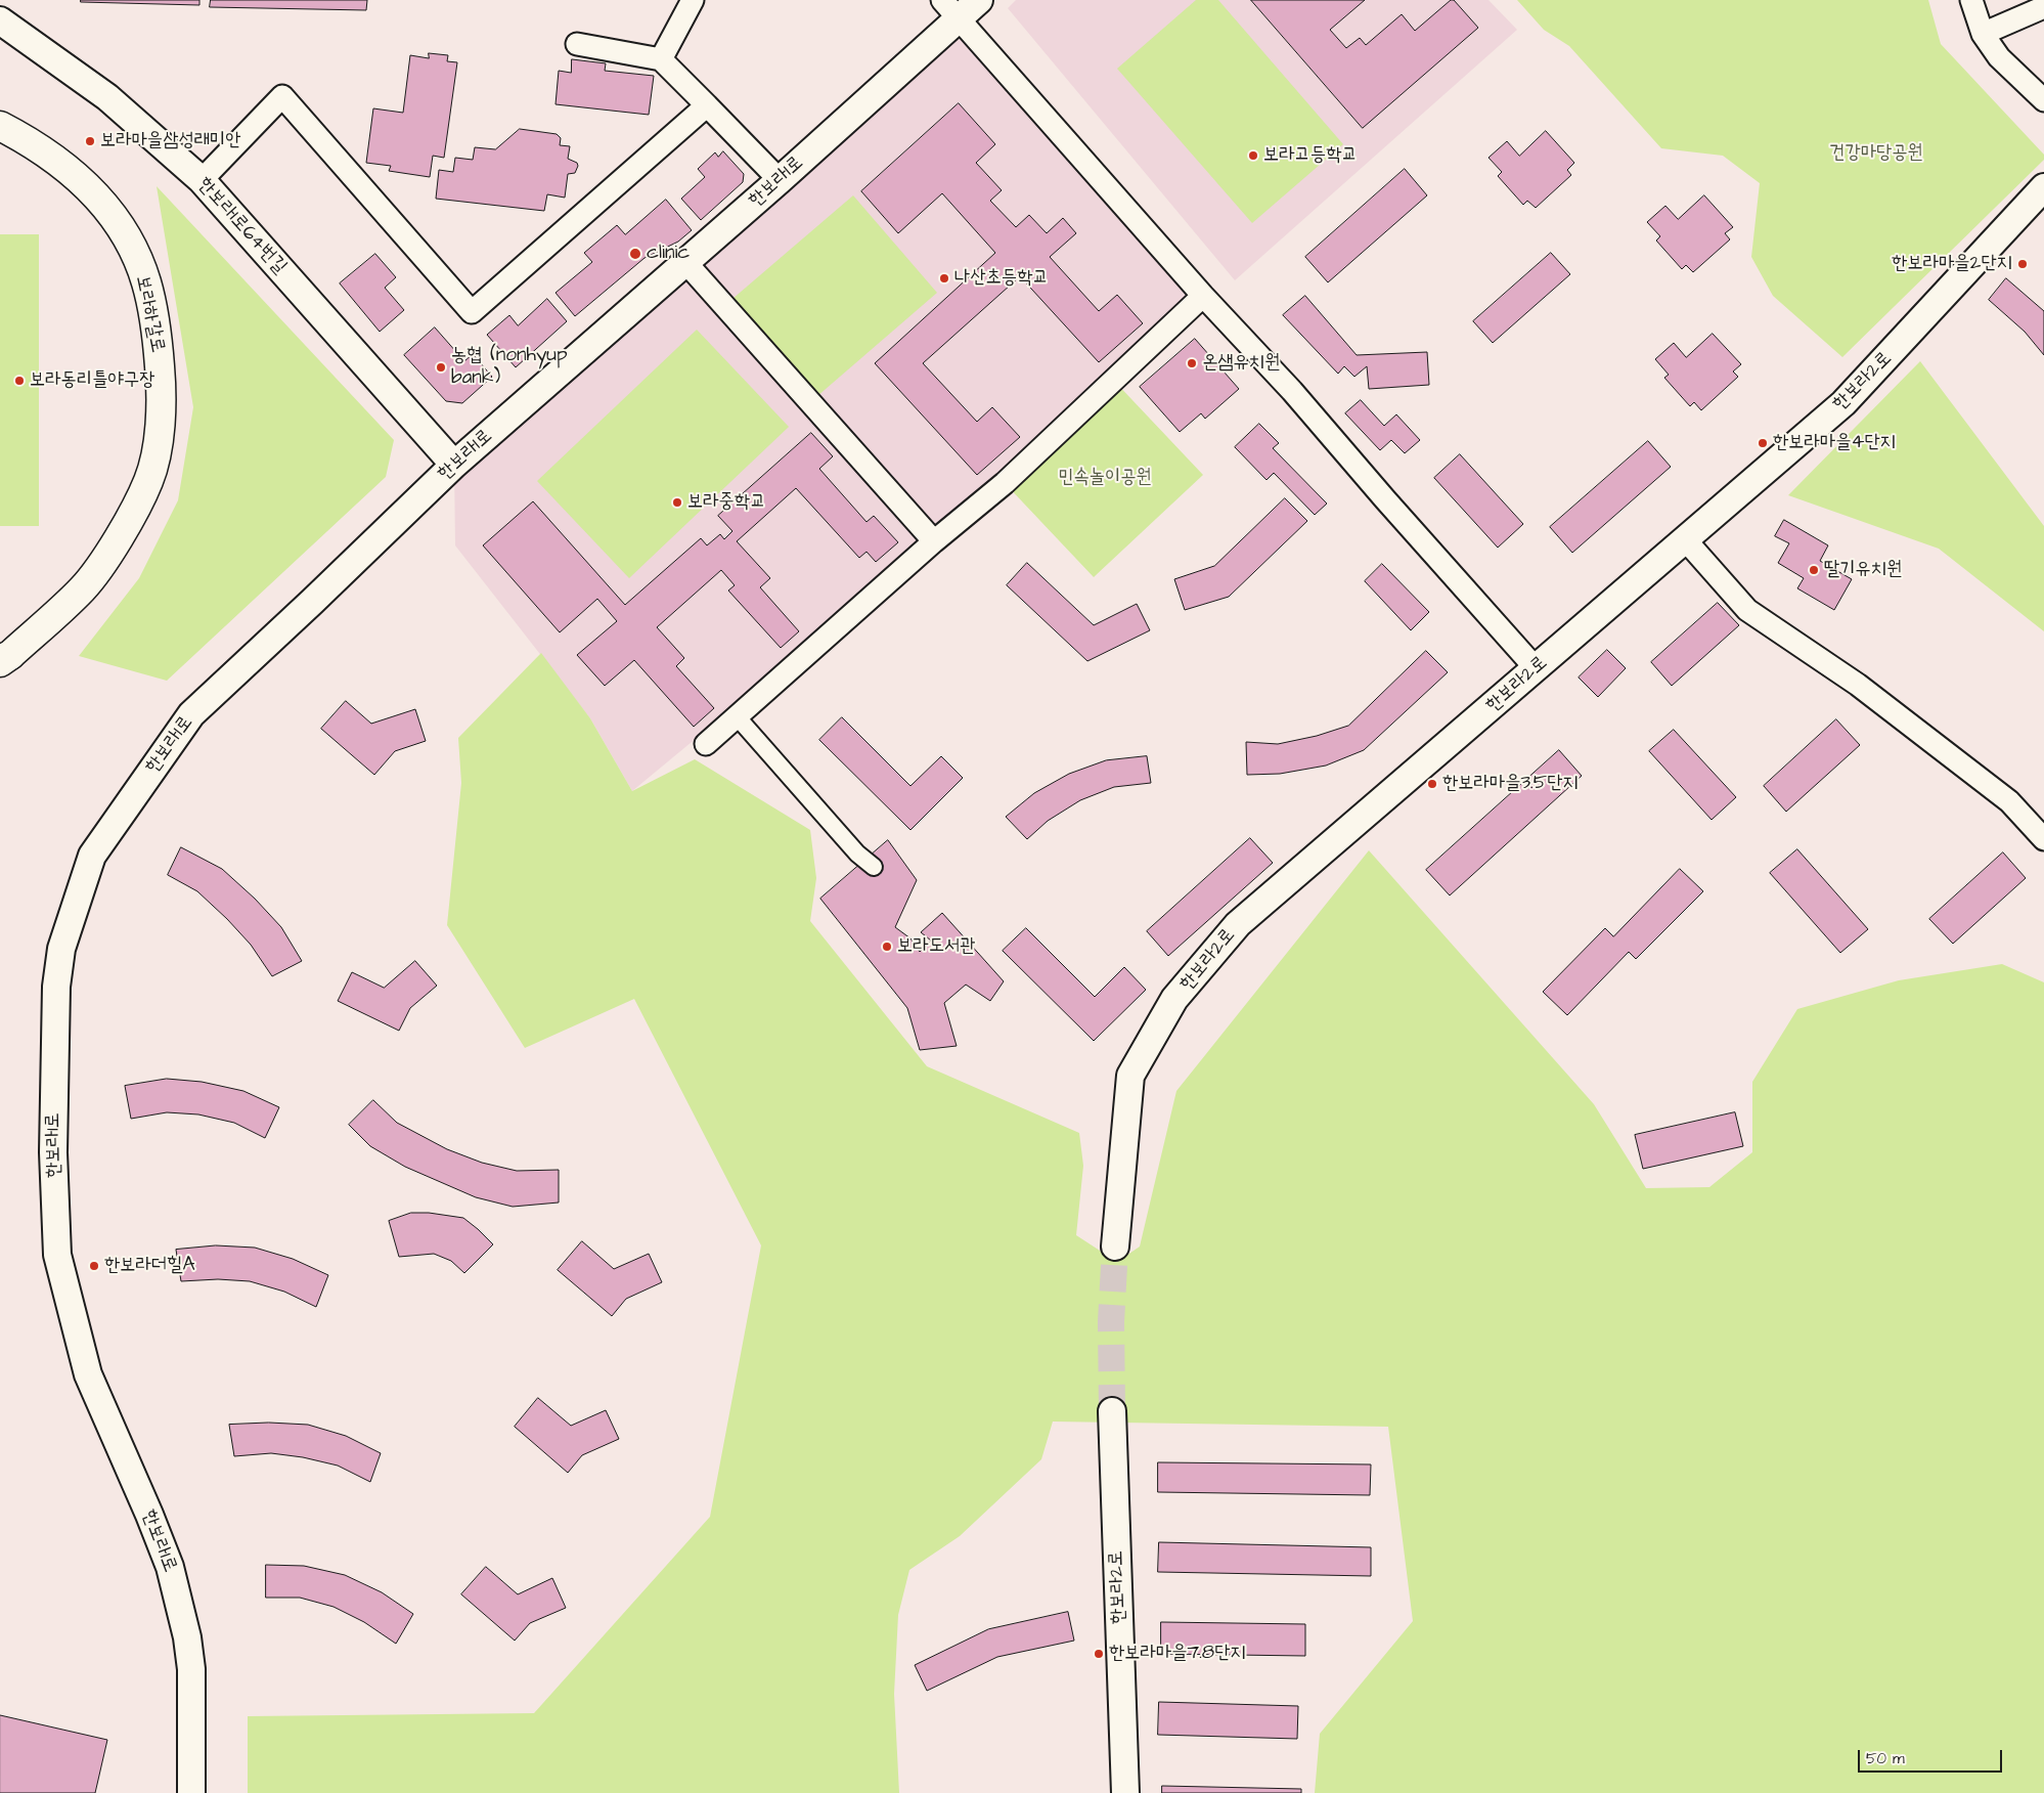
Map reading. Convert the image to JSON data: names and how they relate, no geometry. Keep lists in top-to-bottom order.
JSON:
{
  "streets": {
    "main road": ["보라하갈로"],
    "street": ["한보라1로", "한보라1로64번길", "한보라2로"]
  },
  "crossings": [
    ["한보라1로", "한보라1로64번길"]
  ],
  "parks": ["건강마당공원", "민속놀이공원"],
  "places": [
    "보라마을삼성래미안",
    "보라고등학교",
    "clinic",
    "한보라마을2단지",
    "나산초등학교",
    "온샘유치원",
    "농협 (nonhyup bank)",
    "보라동리틀야구장",
    "한보라마을4단지",
    "보라중학교",
    "딸기유치원",
    "한보라마을3.5단지",
    "보라도서관",
    "한보라더힐A",
    "한보라마을7.8단지"
  ],
  "scale_bar": "50 m"
}
